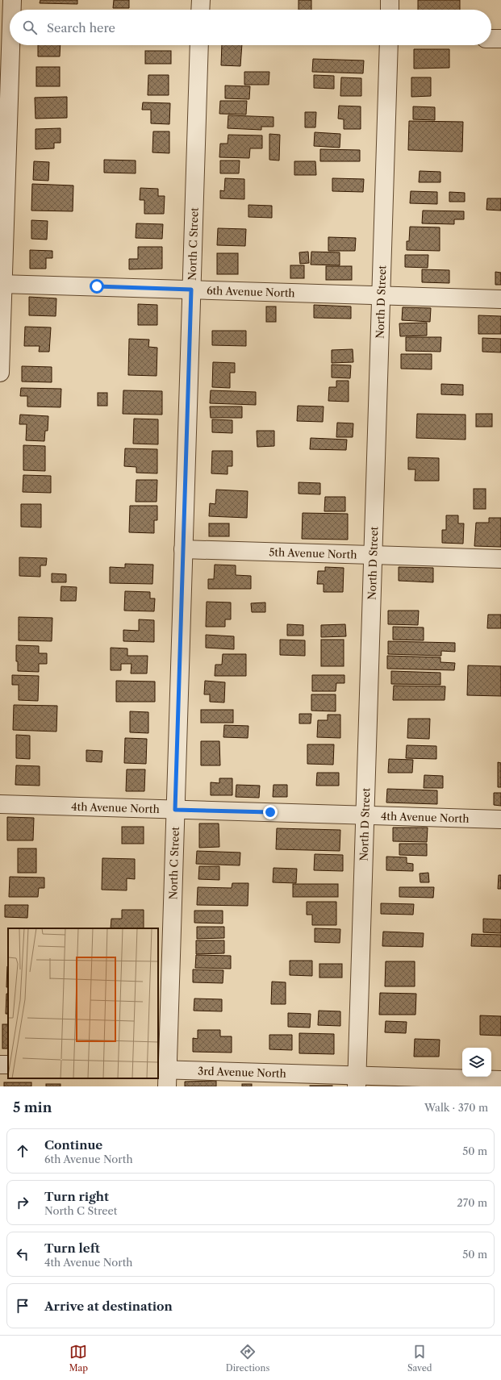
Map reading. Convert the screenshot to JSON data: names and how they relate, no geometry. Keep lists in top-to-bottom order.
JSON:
{
  "streets": {
    "street": [
      "North C Street",
      "6th Avenue North",
      "North D Street",
      "5th Avenue North",
      "4th Avenue North",
      "3rd Avenue North"
    ]
  },
  "crossings": [
    ["North C Street", "6th Avenue North"],
    ["North C Street", "5th Avenue North"],
    ["North C Street", "4th Avenue North"],
    ["North C Street", "3rd Avenue North"],
    ["6th Avenue North", "North D Street"],
    ["North D Street", "5th Avenue North"],
    ["North D Street", "4th Avenue North"],
    ["North D Street", "3rd Avenue North"]
  ],
  "page": {
    "search": "Search here",
    "heading": ["5 min", "Walk · 370 m"],
    "list": [
      ["Continue", "6th Avenue North", "50 m"],
      ["Turn right", "North C Street", "270 m"],
      ["Turn left", "4th Avenue North", "50 m"],
      "Arrive at destination"
    ],
    "nav": ["Map", "Directions", "Saved"]
  }
}
